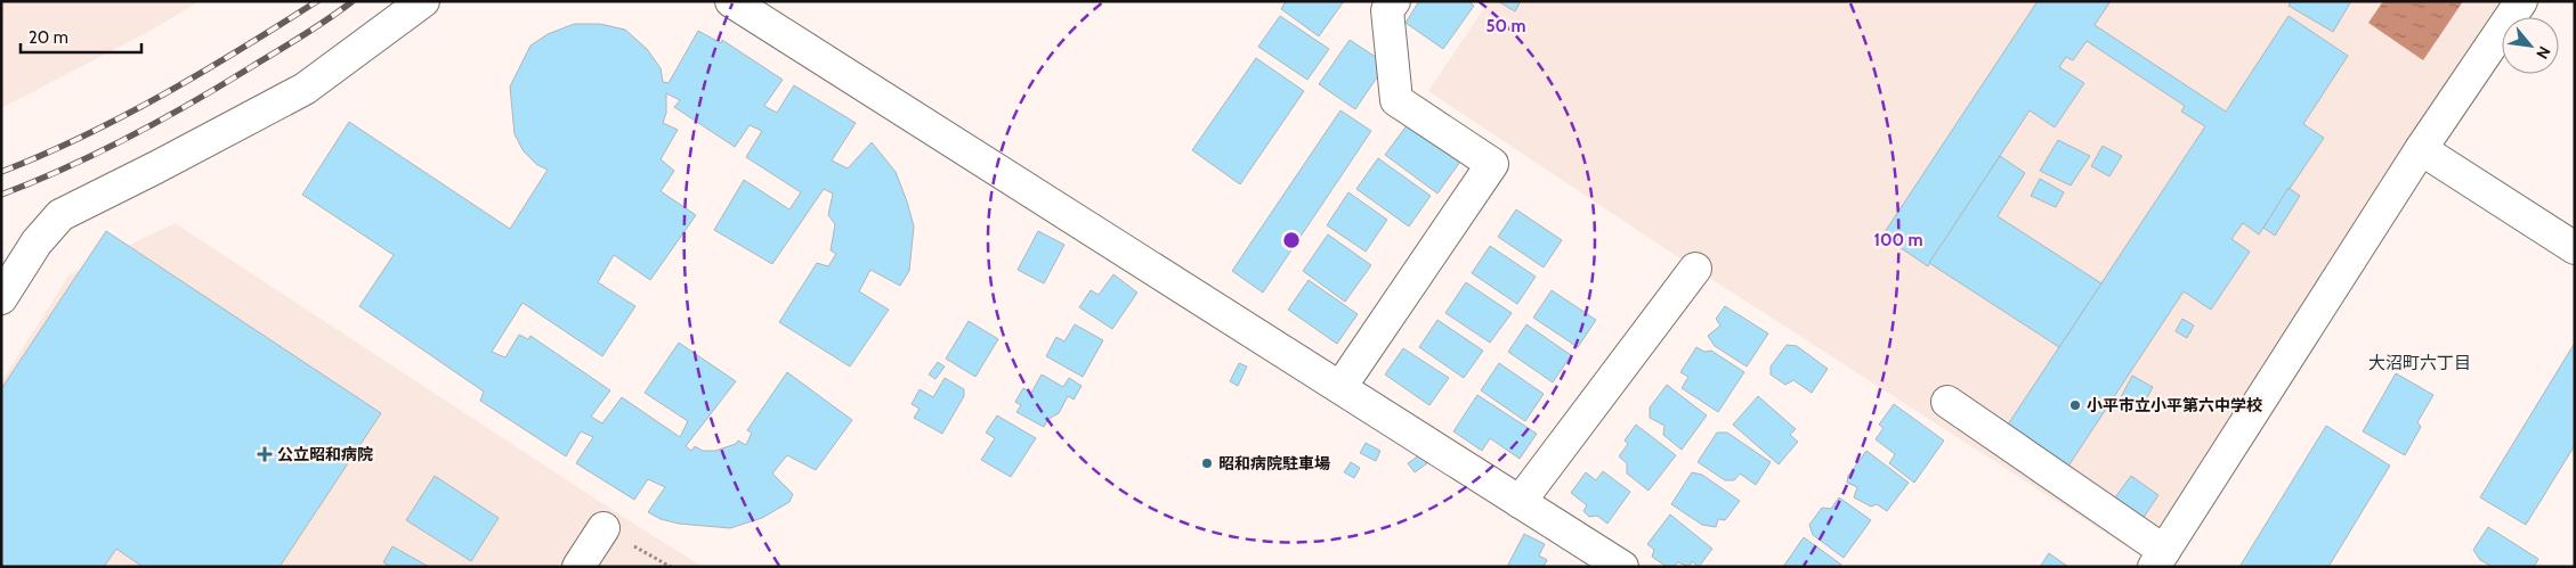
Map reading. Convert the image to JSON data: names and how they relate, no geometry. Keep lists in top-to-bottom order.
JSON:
{
  "districts": ["大沼町六丁目"],
  "places": {
    "other": ["小平市立小平第六中学校", "昭和病院駐車場"],
    "health": ["公立昭和病院"]
  },
  "scale_bar": "20 m",
  "north": "bottom right",
  "rings": ["50 m", "100 m"]
}
